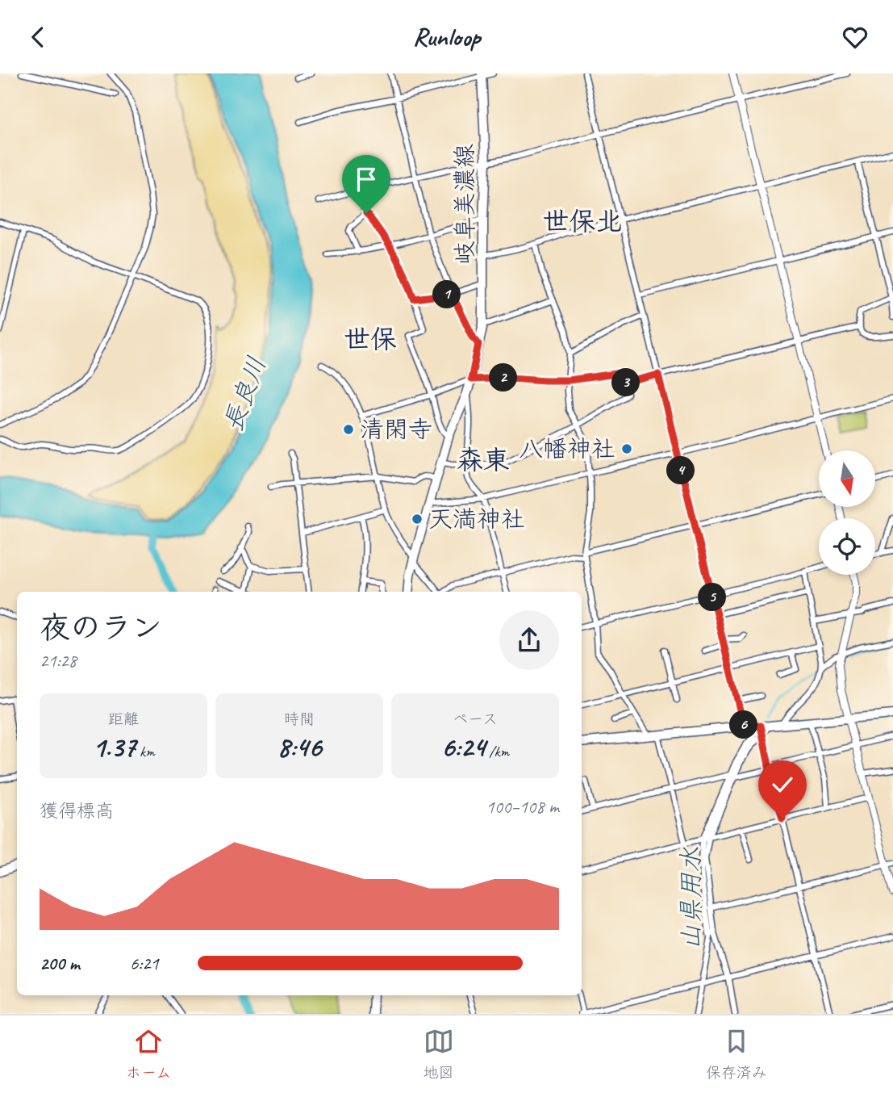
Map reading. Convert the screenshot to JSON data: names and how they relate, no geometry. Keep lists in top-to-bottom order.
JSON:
{
  "streets": {
    "main road": ["岐阜美濃線"]
  },
  "districts": ["世保北", "世保", "森東"],
  "water": ["長良川", "山県用水"],
  "places": ["清閑寺", "八幡神社", "天満神社"],
  "north": "bottom",
  "page": {
    "header": "Runloop",
    "pins": [
      "1",
      "2",
      "3",
      "4",
      "5",
      "6"
    ],
    "heading": ["夜のラン", "21:28"],
    "stats": [
      ["距離", "1.37 km"],
      ["時間", "8:46"],
      ["ペース", "6:24 /km"]
    ],
    "chart": ["獲得標高", "100–108 m"],
    "list": [
      {
        "name": "200 m",
        "note": "6:21"
      }
    ],
    "tabs": ["ホーム", "地図", "保存済み"]
  }
}
